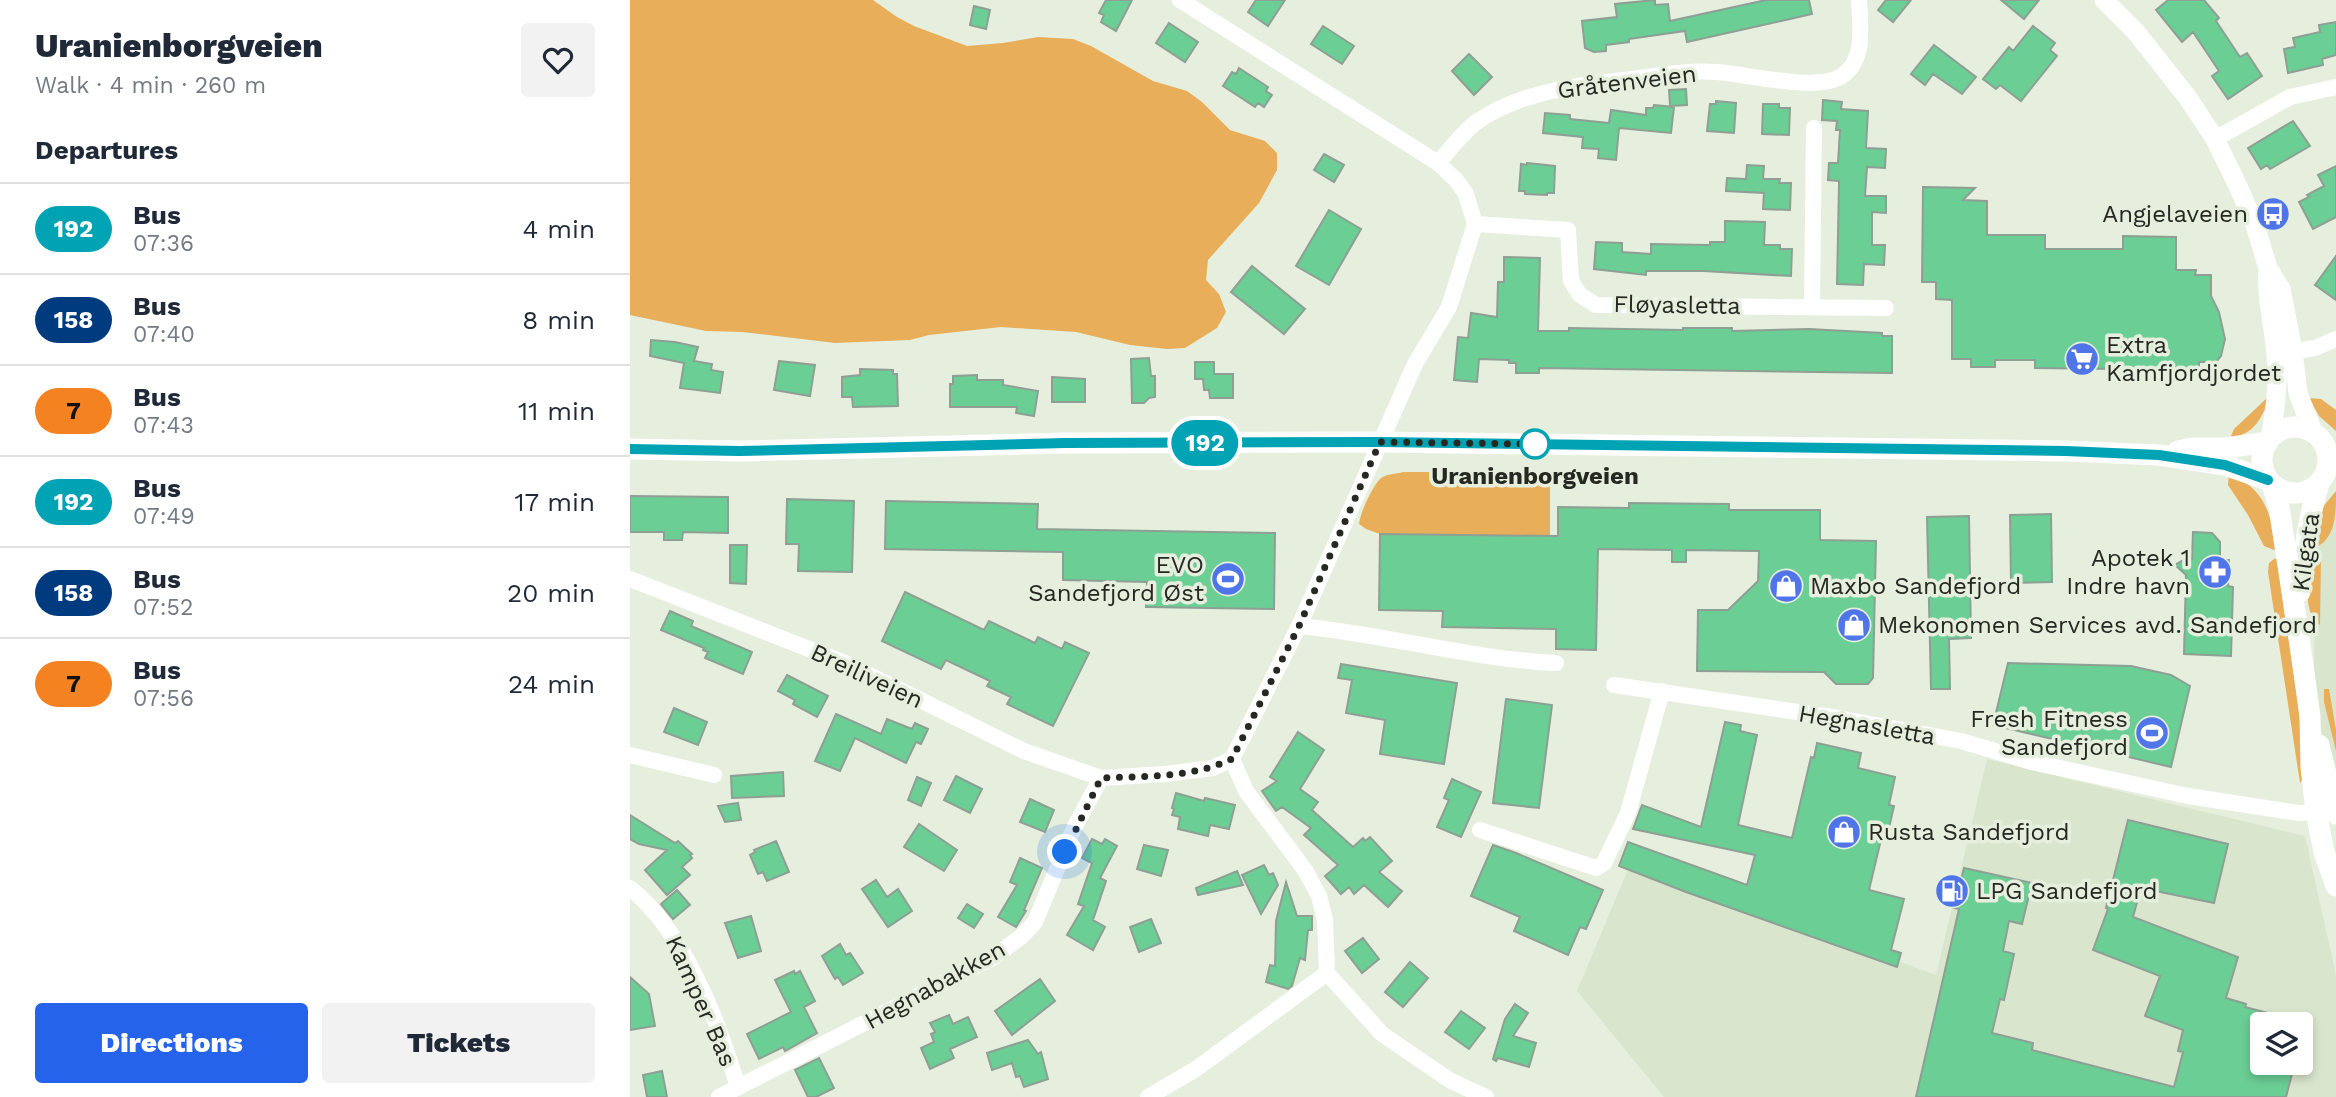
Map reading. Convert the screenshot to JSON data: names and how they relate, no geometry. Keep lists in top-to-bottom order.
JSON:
{
  "streets": {
    "main road": ["Kilgata"],
    "street": [
      "Gråtenveien",
      "Fløyasletta",
      "Breiliveien",
      "Hegnasletta",
      "Hegnabakken",
      "Kamper Bas"
    ]
  },
  "crossings": [
    ["Kilgata", "Hegnasletta"],
    ["Breiliveien", "Hegnabakken"],
    ["Hegnabakken", "Kamper Bas"]
  ],
  "places": {
    "bus stop": ["Angjelaveien"],
    "supermarket": ["Extra Kamfjordjordet"],
    "other": ["Uranienborgveien"],
    "pharmacy": ["Apotek 1 Indre havn"],
    "sports": ["EVO Sandefjord Øst", "Fresh Fitness Sandefjord"],
    "shop": ["Maxbo Sandefjord", "Mekonomen Services avd. Sandefjord", "Rusta Sandefjord"],
    "fuel station": ["LPG Sandefjord"]
  },
  "lines": ["bus line 192"],
  "page": {
    "heading": [
      ["Uranienborgveien", "Walk · 4 min · 260 m"],
      "Departures"
    ],
    "on_map": "192",
    "list": [
      {
        "mark": "192",
        "name": "Bus",
        "note": "07:36",
        "value": "4 min"
      },
      {
        "mark": "158",
        "name": "Bus",
        "note": "07:40",
        "value": "8 min"
      },
      {
        "mark": "7",
        "name": "Bus",
        "note": "07:43",
        "value": "11 min"
      },
      {
        "mark": "192",
        "name": "Bus",
        "note": "07:49",
        "value": "17 min"
      },
      {
        "mark": "158",
        "name": "Bus",
        "note": "07:52",
        "value": "20 min"
      },
      {
        "mark": "7",
        "name": "Bus",
        "note": "07:56",
        "value": "24 min"
      }
    ],
    "buttons": ["Directions", "Tickets"]
  }
}
